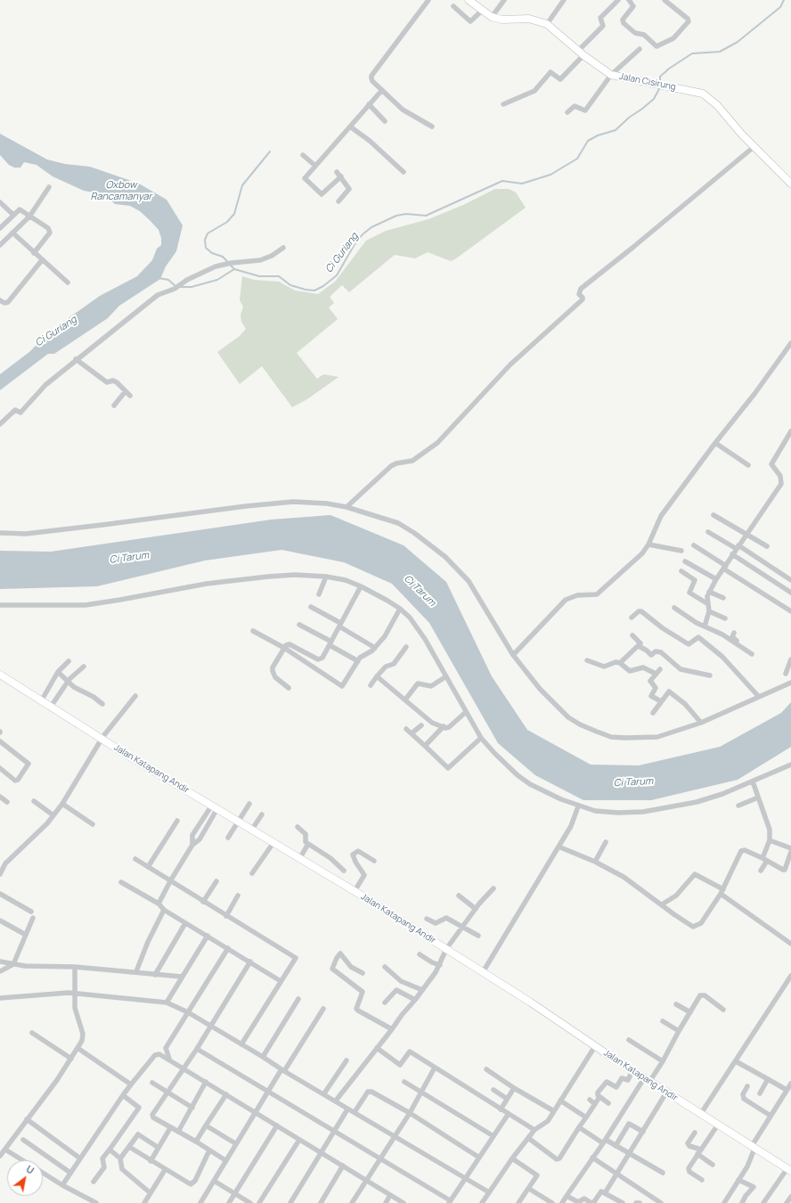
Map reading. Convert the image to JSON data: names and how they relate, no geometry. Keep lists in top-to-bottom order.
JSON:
{
  "streets": {
    "street": ["Jalan Cisirung", "Jalan Katapang Andir"]
  },
  "water": ["Oxbow Rancamanyar", "Ci Guriang", "Ci Tarum"],
  "north": "top right"
}
